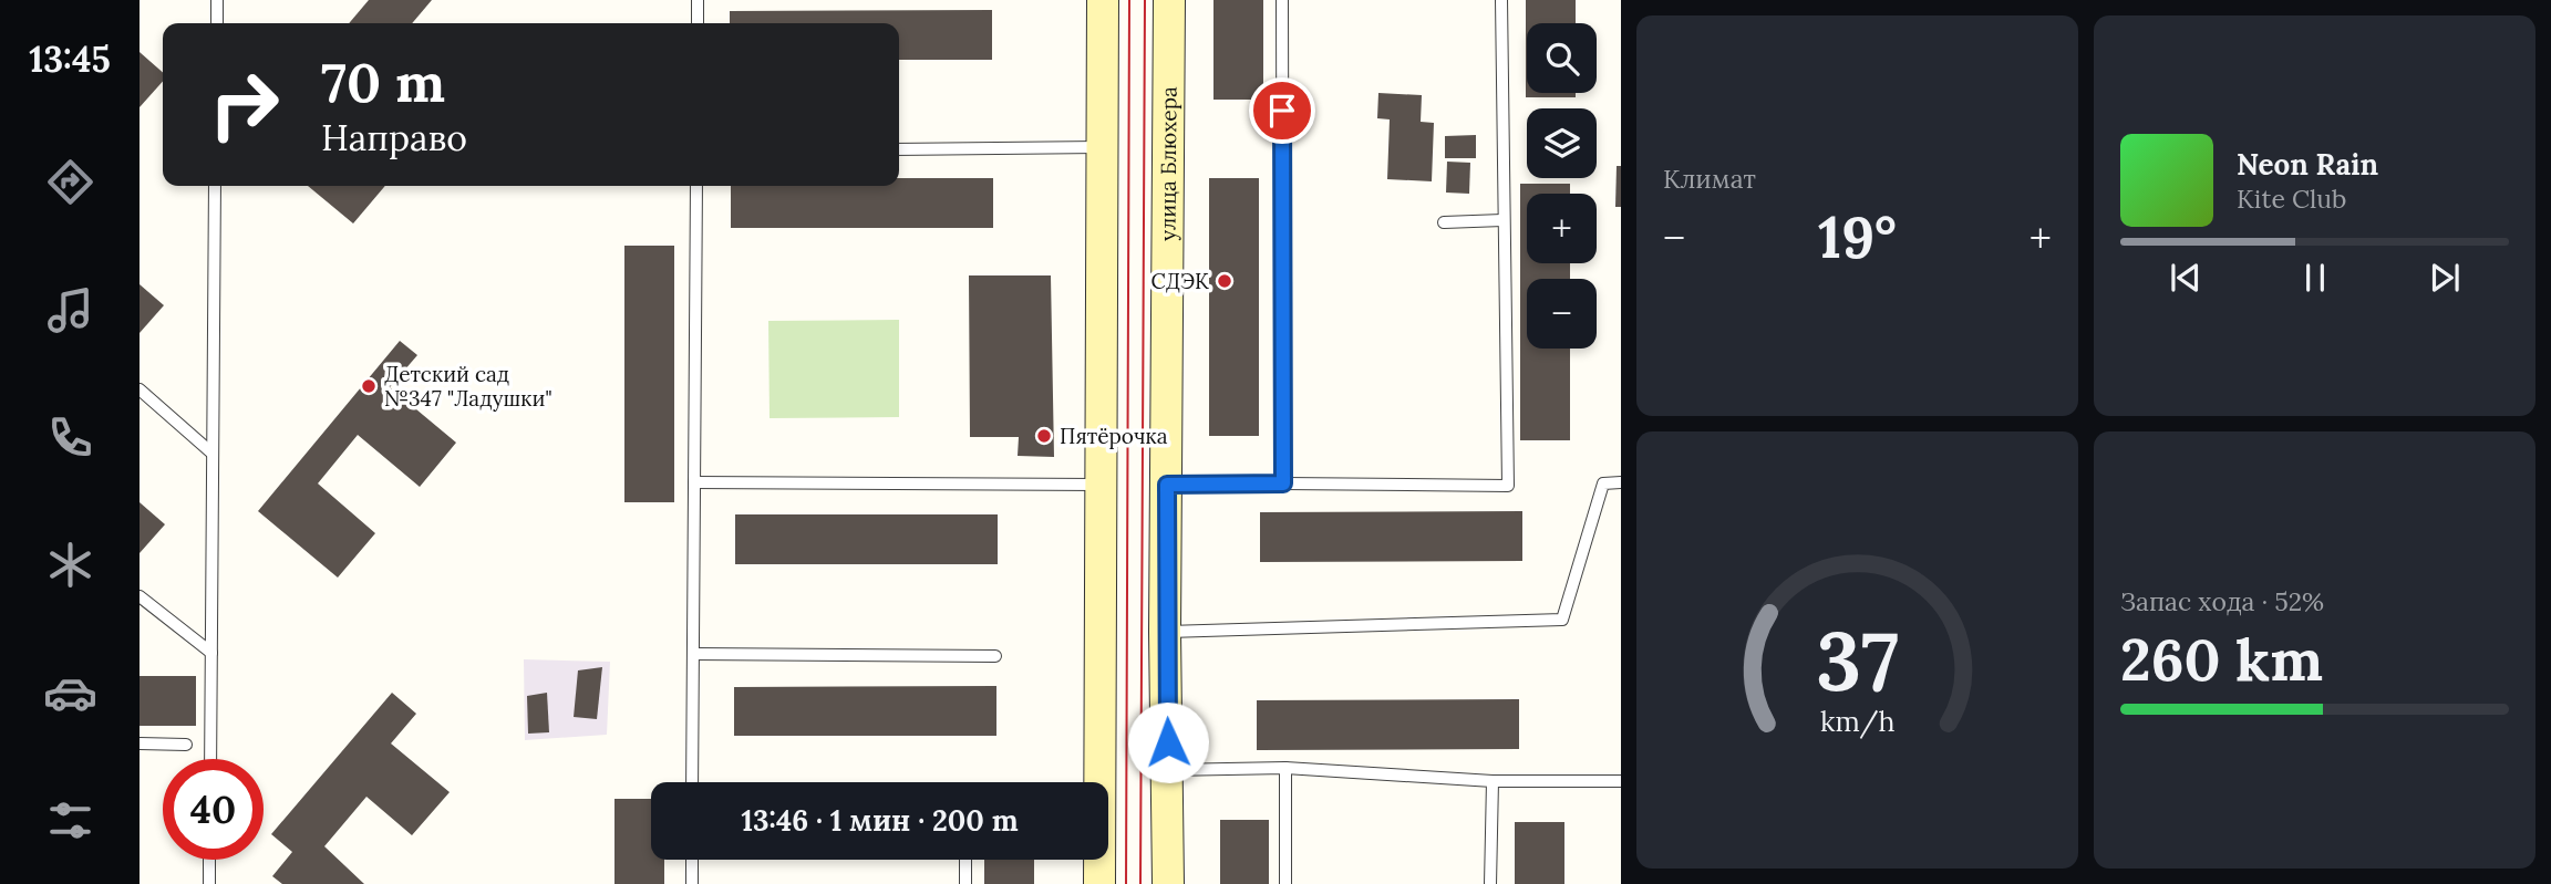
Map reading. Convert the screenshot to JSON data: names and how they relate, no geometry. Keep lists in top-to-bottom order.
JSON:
{
  "streets": {
    "street": ["улица Блюхера"]
  },
  "places": ["СДЭК", "Детский сад №347 \"Ладушки\"", "Пятёрочка"],
  "page": {
    "tabs": "13:45",
    "tile": [
      "Климат",
      ["Запас хода · 52%", "260 km"]
    ],
    "map_buttons": ["+", "−"],
    "turn": ["70 m", "Направо"],
    "song": ["Neon Rain", "Kite Club"],
    "heat": ["−", "19°", "+"],
    "limit": "40",
    "trip": "13:46 · 1 мин · 200 m",
    "gauge": ["37", "km/h"]
  }
}
